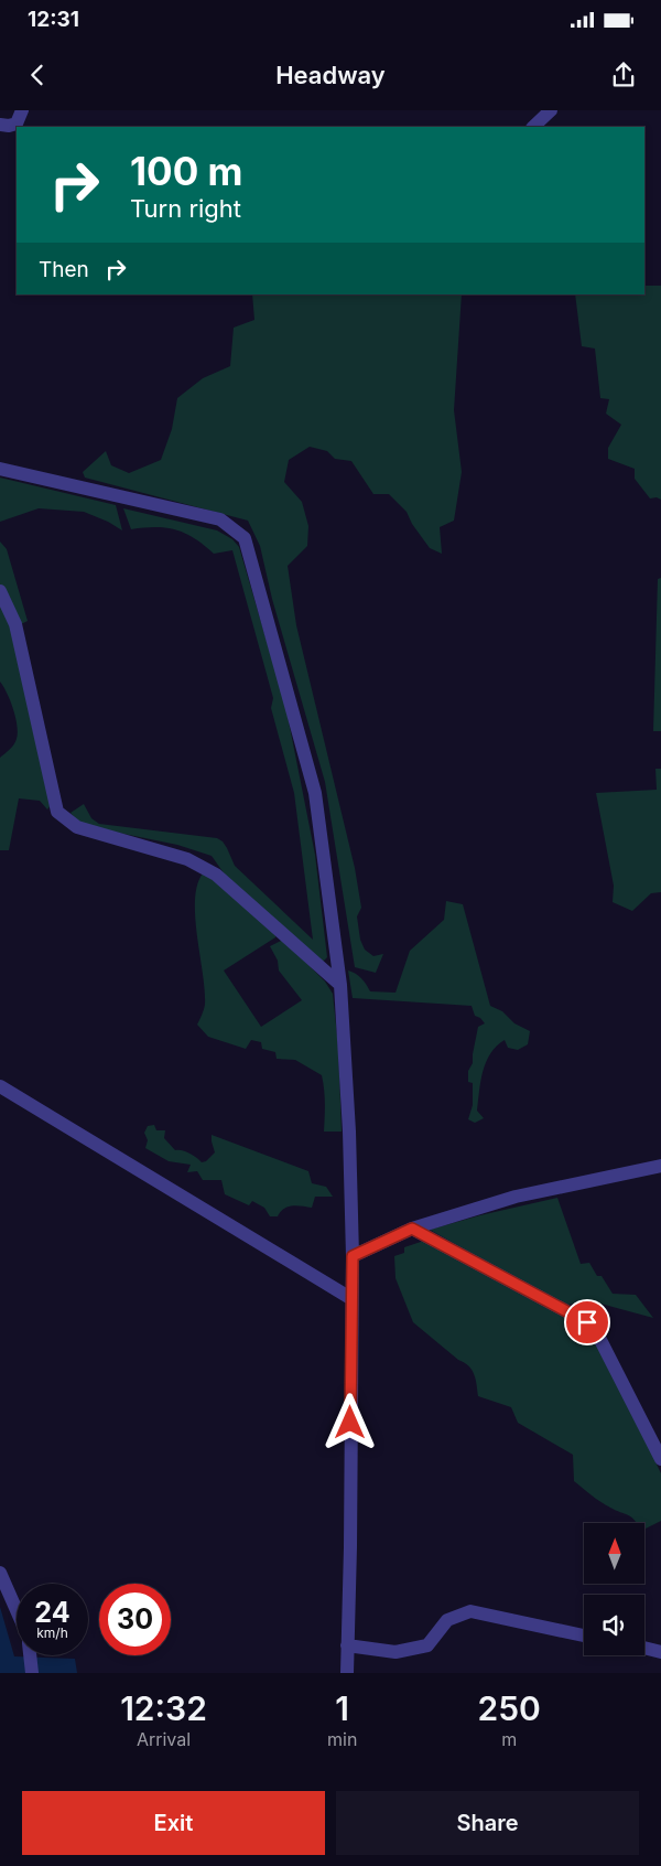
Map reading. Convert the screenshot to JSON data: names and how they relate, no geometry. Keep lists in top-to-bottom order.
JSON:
{
  "north": "top",
  "page": {
    "status": "12:31",
    "header": "Headway",
    "turn": ["100 m", "Turn right"],
    "then": "Then",
    "speed": "24 km/h",
    "limit": "30",
    "eta": [
      "12:32",
      "Arrival",
      "1",
      "min",
      "250",
      "m"
    ],
    "buttons": ["Exit", "Share"]
  }
}
